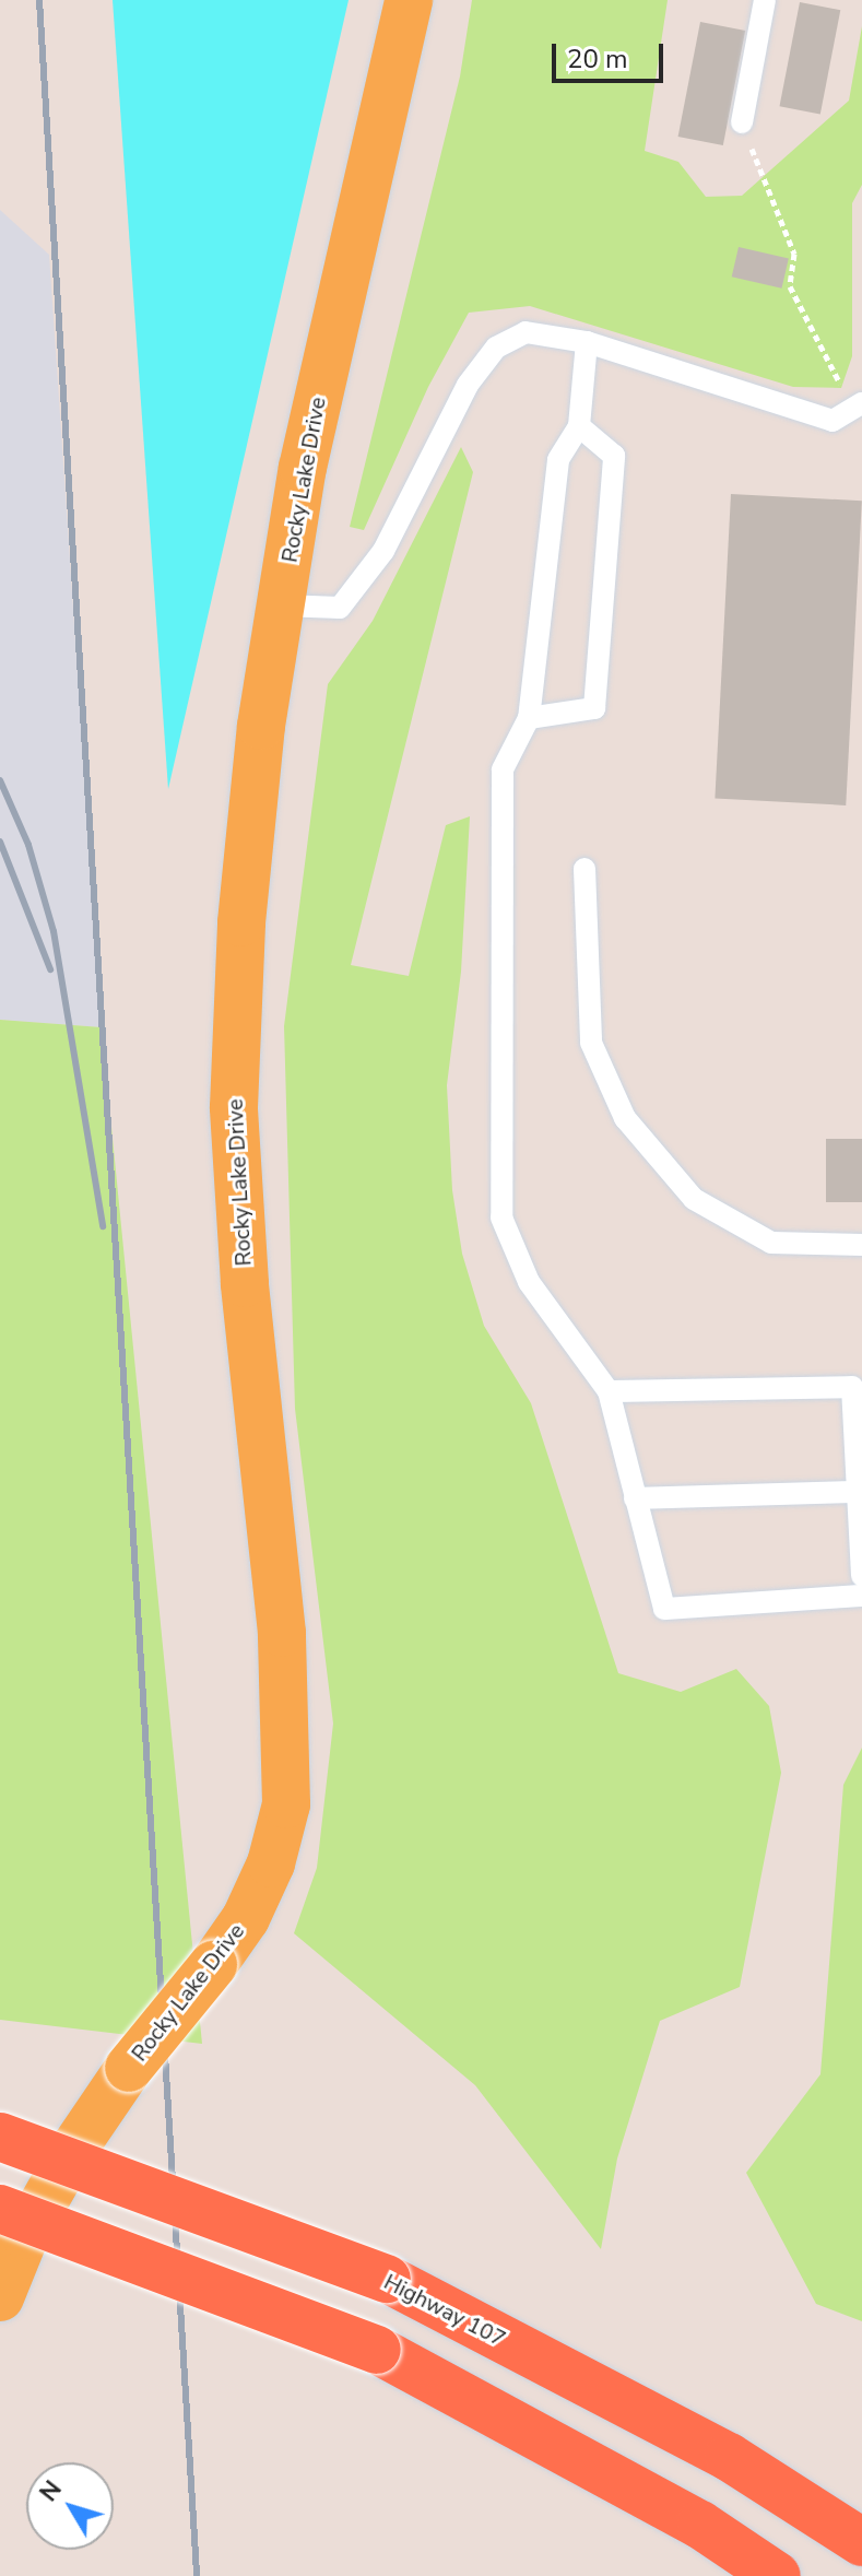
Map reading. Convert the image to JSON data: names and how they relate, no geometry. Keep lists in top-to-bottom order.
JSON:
{
  "streets": {
    "highway": ["Highway 107"],
    "main road": ["Rocky Lake Drive"]
  },
  "scale_bar": "20 m",
  "north": "top left"
}
